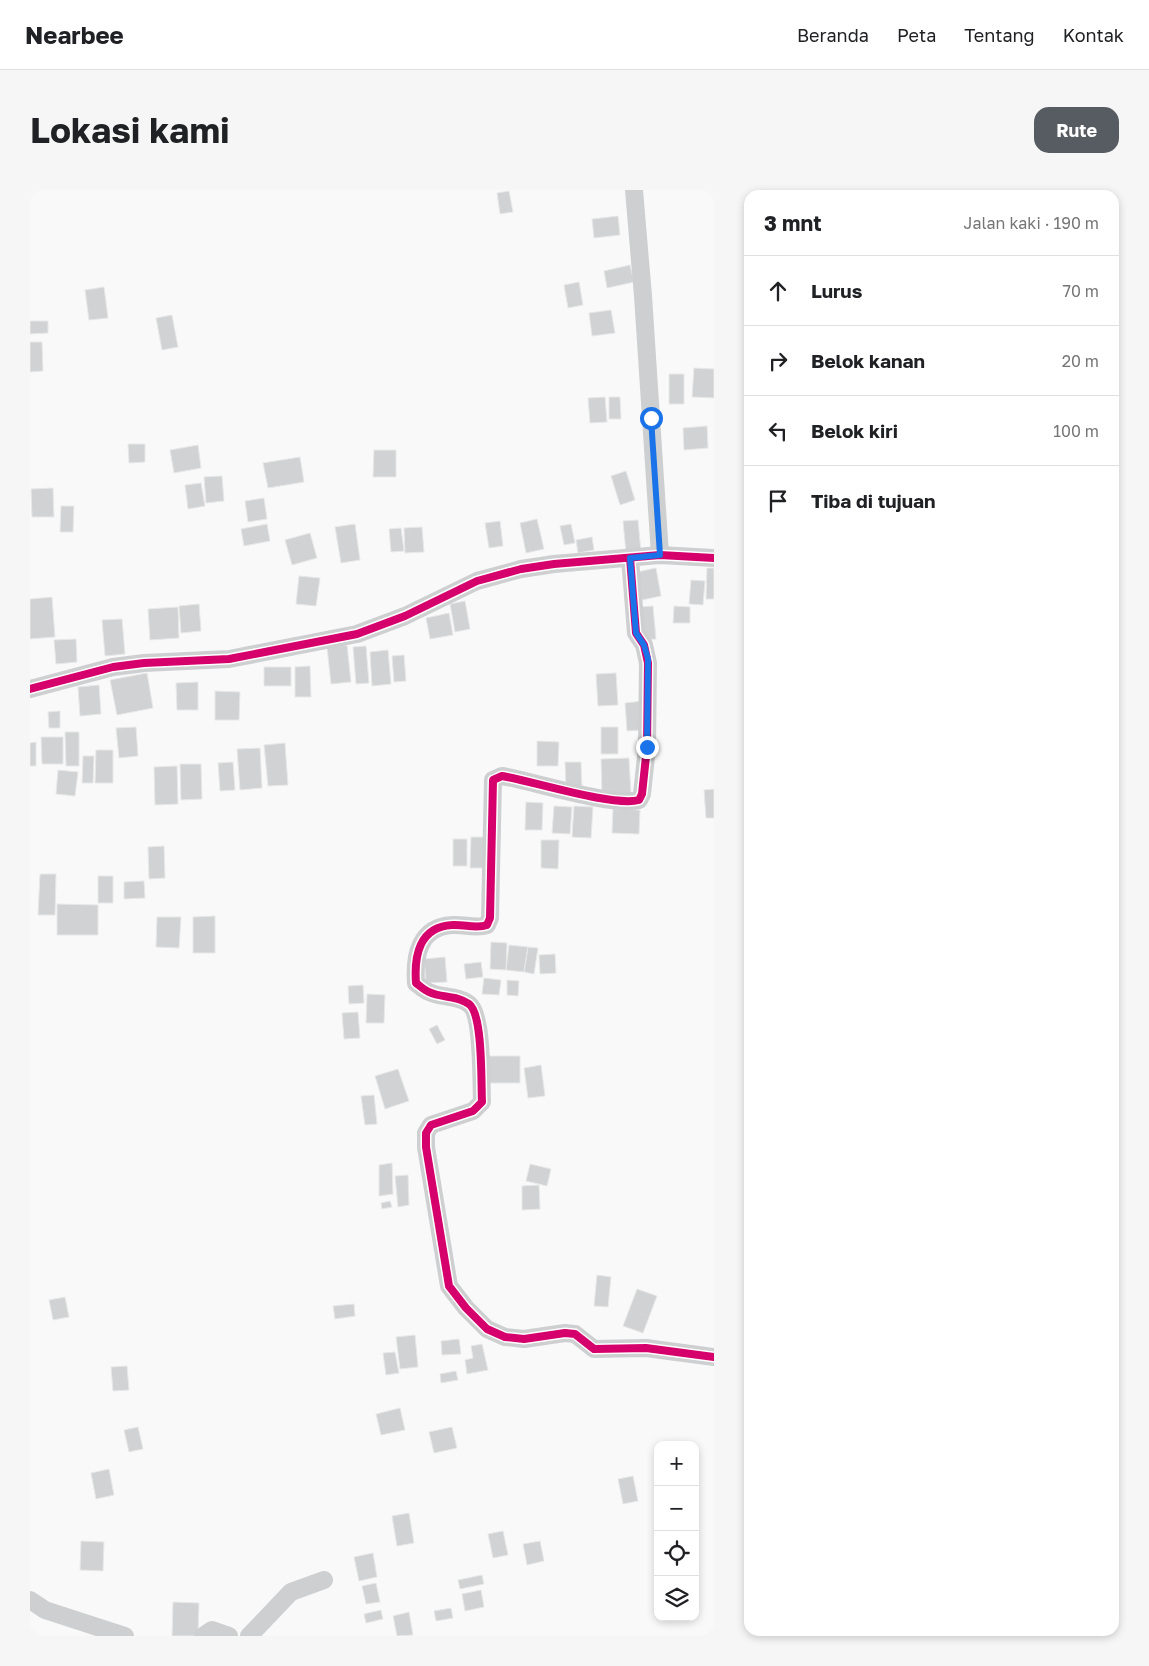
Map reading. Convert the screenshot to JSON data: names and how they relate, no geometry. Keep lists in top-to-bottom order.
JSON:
{
  "page": {
    "header": "Nearbee",
    "nav": [
      "Beranda",
      "Peta",
      "Tentang",
      "Kontak"
    ],
    "buttons": "Rute",
    "title": "Lokasi kami",
    "heading": ["3 mnt", "Jalan kaki · 190 m"],
    "list": [
      ["Lurus", "70 m"],
      ["Belok kanan", "20 m"],
      ["Belok kiri", "100 m"],
      "Tiba di tujuan"
    ],
    "map_buttons": ["+", "−"]
  }
}
